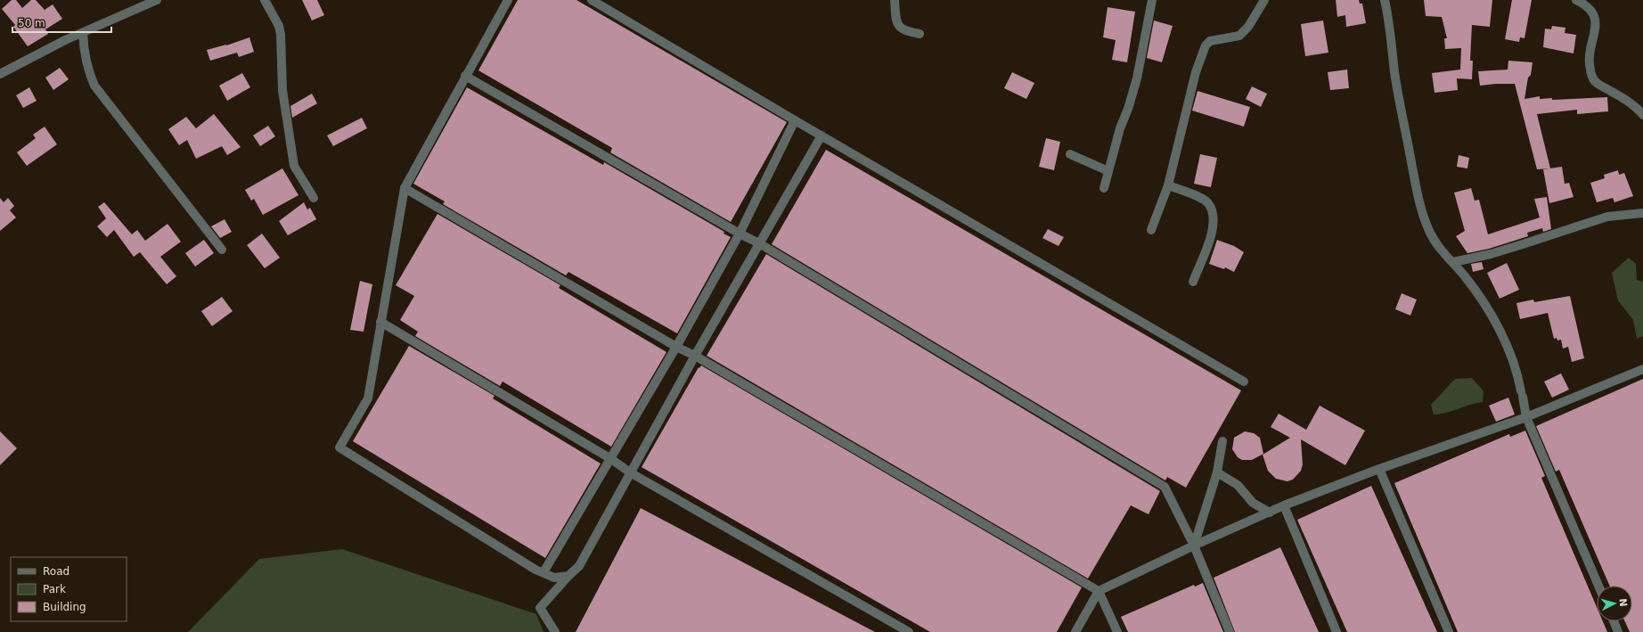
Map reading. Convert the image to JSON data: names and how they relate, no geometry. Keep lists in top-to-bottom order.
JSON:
{
  "legend": ["Road", "Park", "Building"],
  "scale_bar": "50 m",
  "north": "right"
}
